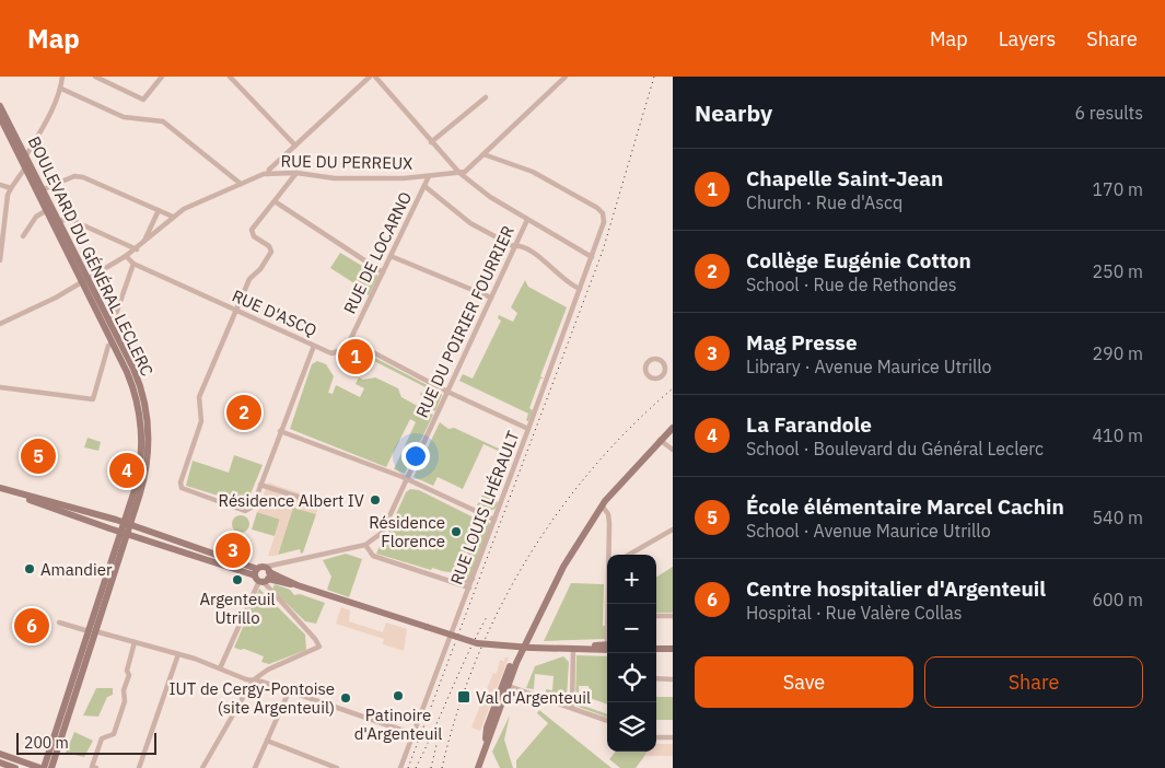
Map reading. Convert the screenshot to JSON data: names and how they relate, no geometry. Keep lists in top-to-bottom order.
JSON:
{
  "streets": {
    "street": [
      "RUE DU PERREUX",
      "RUE DE LOCARNO",
      "BOULEVARD DU GÉNÉRAL LECLERC",
      "RUE D'ASCQ",
      "RUE DU POIRIER FOURRIER",
      "RUE LOUIS LHÉRAULT"
    ]
  },
  "crossings": [
    ["RUE DU PERREUX", "RUE DE LOCARNO"],
    ["RUE DU PERREUX", "BOULEVARD DU GÉNÉRAL LECLERC"],
    ["RUE DU PERREUX", "RUE D'ASCQ"],
    ["RUE DE LOCARNO", "RUE D'ASCQ"]
  ],
  "places": {
    "other": [
      "Résidence Albert IV",
      "Résidence Florence",
      "Amandier",
      "Argenteuil Utrillo",
      "Patinoire d'Argenteuil",
      "IUT de Cergy-Pontoise (site Argenteuil)"
    ],
    "transit": ["Val d'Argenteuil"]
  },
  "scale_bar": "200 m",
  "page": {
    "header": "Map",
    "nav": ["Map", "Layers", "Share"],
    "heading": ["Nearby", "6 results"],
    "list": [
      {
        "mark": "1",
        "name": "Chapelle Saint-Jean",
        "note": "Church · Rue d'Ascq",
        "value": "170 m"
      },
      {
        "mark": "2",
        "name": "Collège Eugénie Cotton",
        "note": "School · Rue de Rethondes",
        "value": "250 m"
      },
      {
        "mark": "3",
        "name": "Mag Presse",
        "note": "Library · Avenue Maurice Utrillo",
        "value": "290 m"
      },
      {
        "mark": "4",
        "name": "La Farandole",
        "note": "School · Boulevard du Général Leclerc",
        "value": "410 m"
      },
      {
        "mark": "5",
        "name": "École élémentaire Marcel Cachin",
        "note": "School · Avenue Maurice Utrillo",
        "value": "540 m"
      },
      {
        "mark": "6",
        "name": "Centre hospitalier d'Argenteuil",
        "note": "Hospital · Rue Valère Collas",
        "value": "600 m"
      }
    ],
    "pins": [
      "1",
      "2",
      "5",
      "4",
      "3",
      "6"
    ],
    "map_buttons": ["+", "−"],
    "buttons": ["Save", "Share"],
    "scale": "200 m"
  }
}
